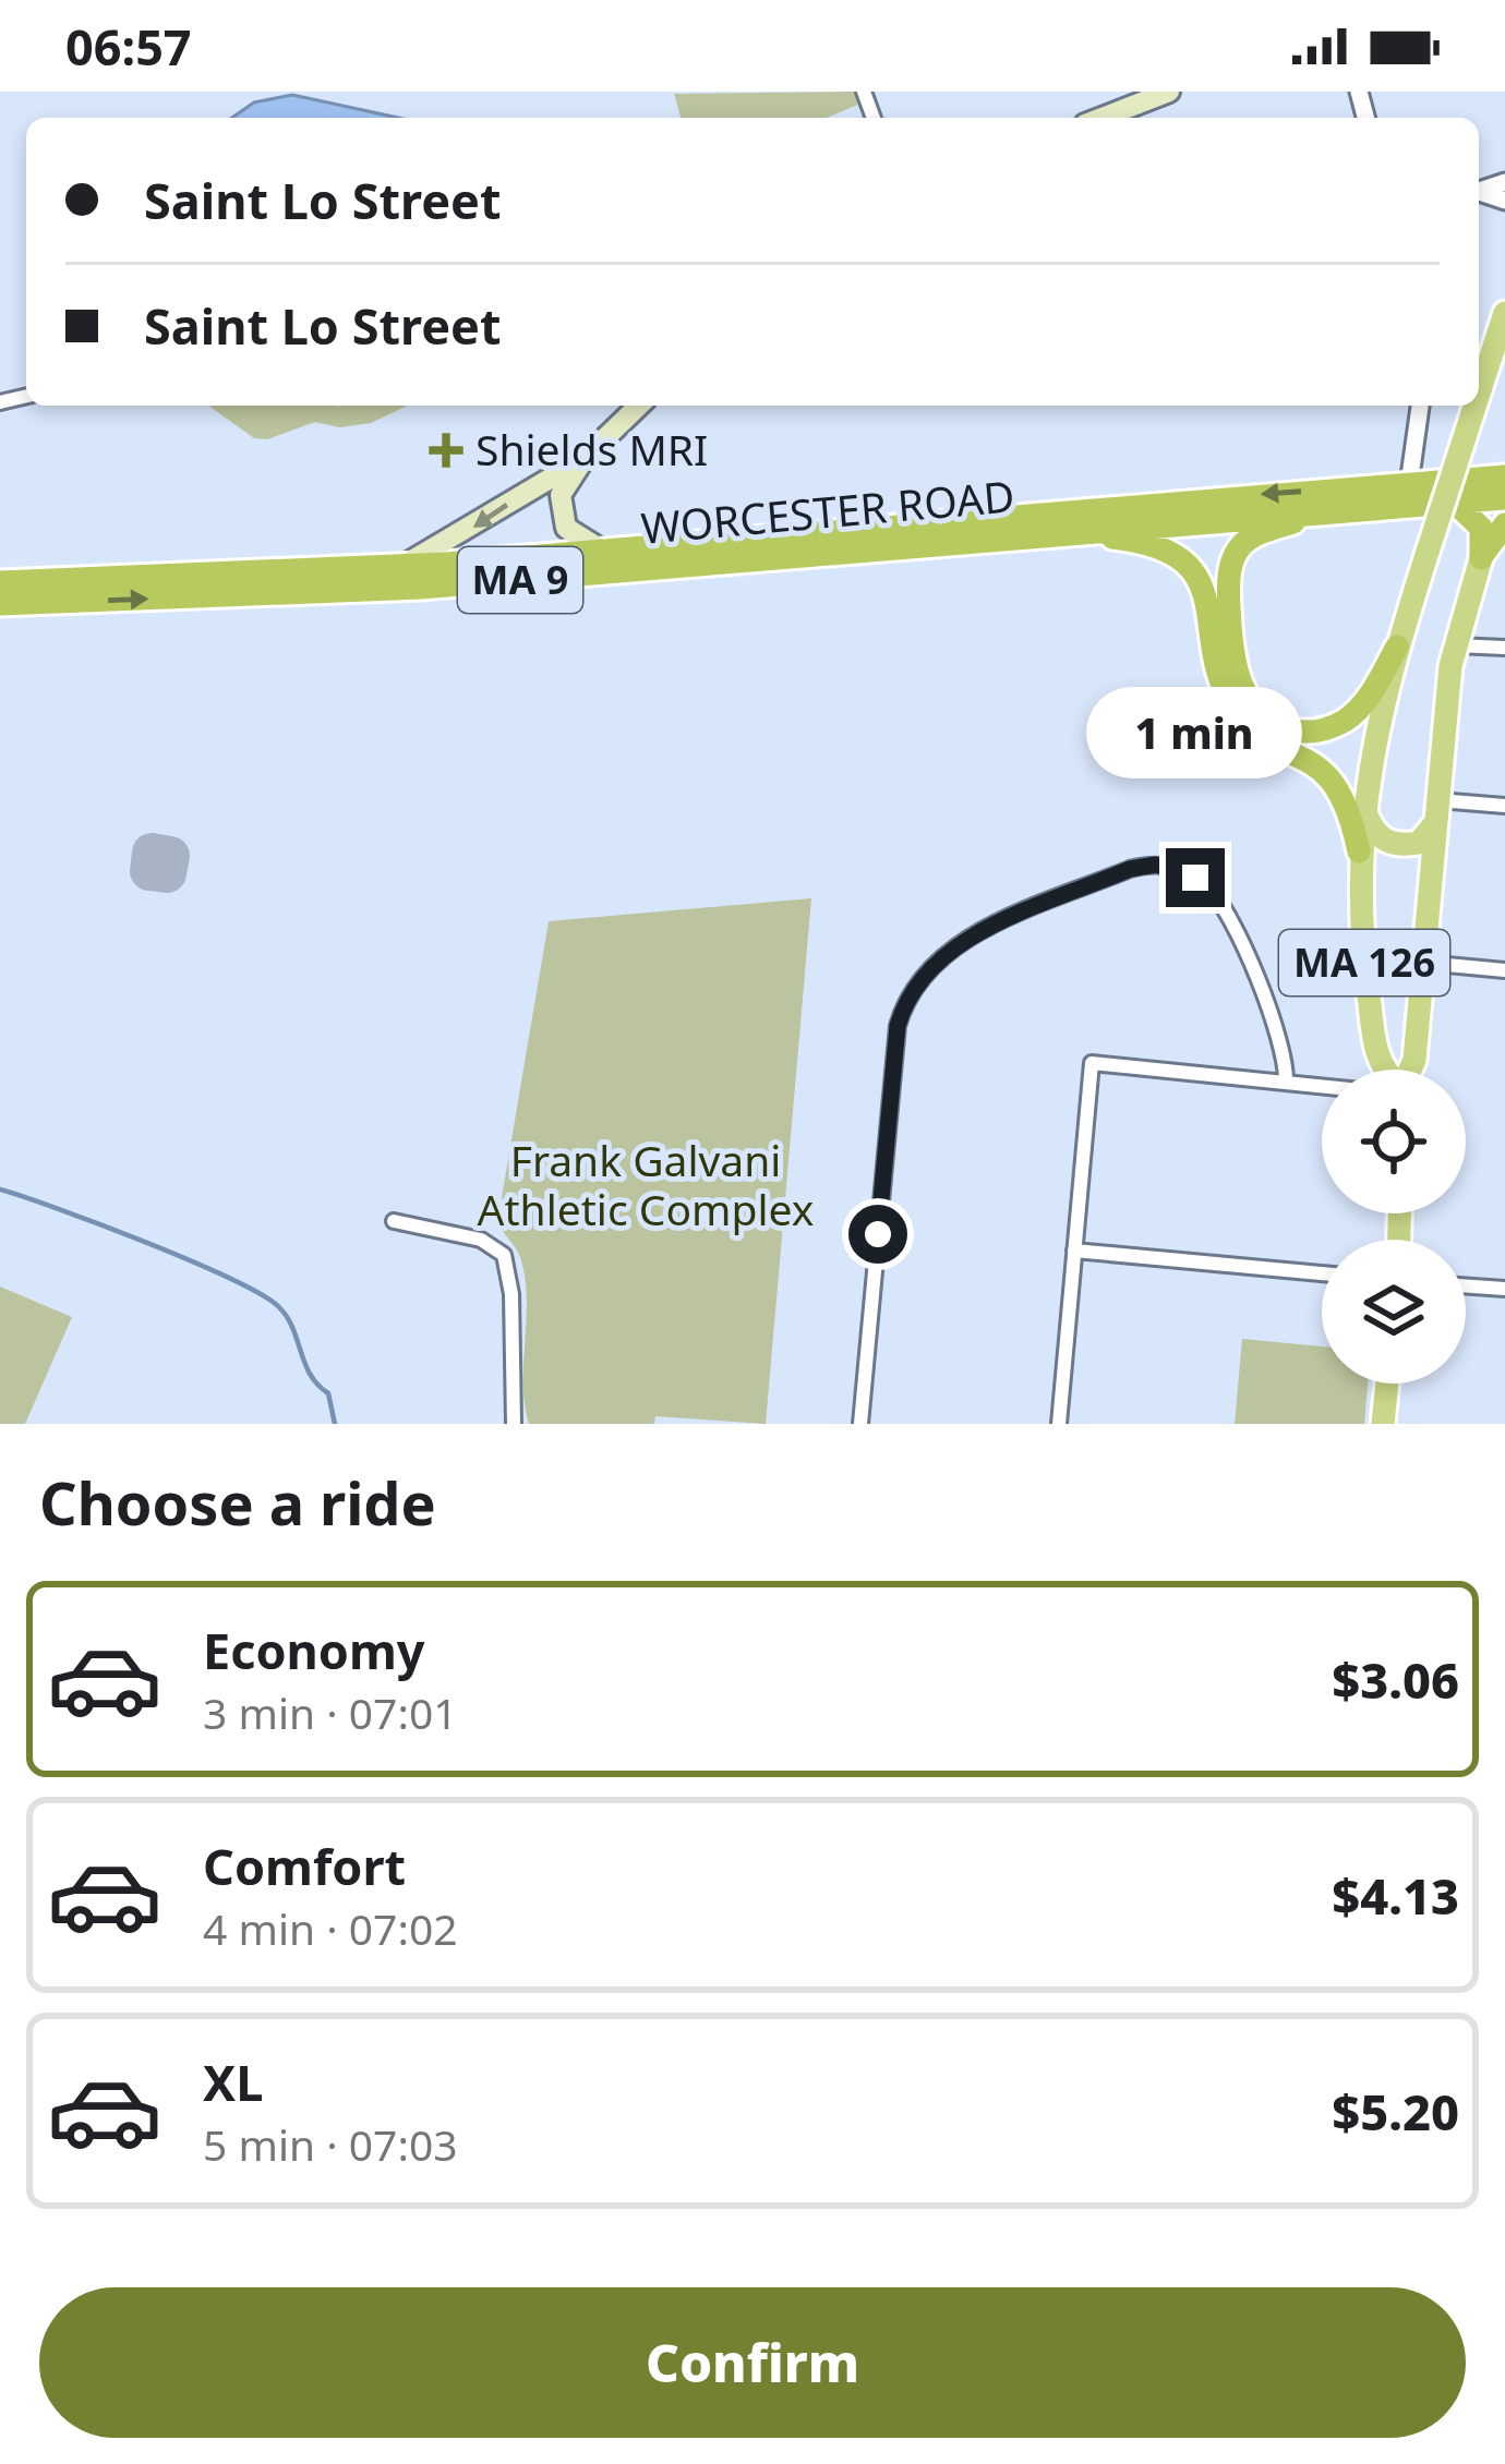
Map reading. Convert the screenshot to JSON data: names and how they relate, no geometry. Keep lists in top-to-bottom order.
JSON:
{
  "streets": {
    "highway": ["WORCESTER ROAD", "MA 9"],
    "main road": ["MA 126"]
  },
  "parks": ["Frank Galvani Athletic Complex"],
  "places": {
    "health": ["Shields MRI"]
  },
  "page": {
    "status": "06:57",
    "banner": ["Saint Lo Street", "Saint Lo Street"],
    "bubble": "1 min",
    "heading": "Choose a ride",
    "list": [
      {
        "name": "Economy",
        "note": "3 min · 07:01",
        "value": "$3.06"
      },
      {
        "name": "Comfort",
        "note": "4 min · 07:02",
        "value": "$4.13"
      },
      {
        "name": "XL",
        "note": "5 min · 07:03",
        "value": "$5.20"
      }
    ],
    "buttons": "Confirm"
  }
}
